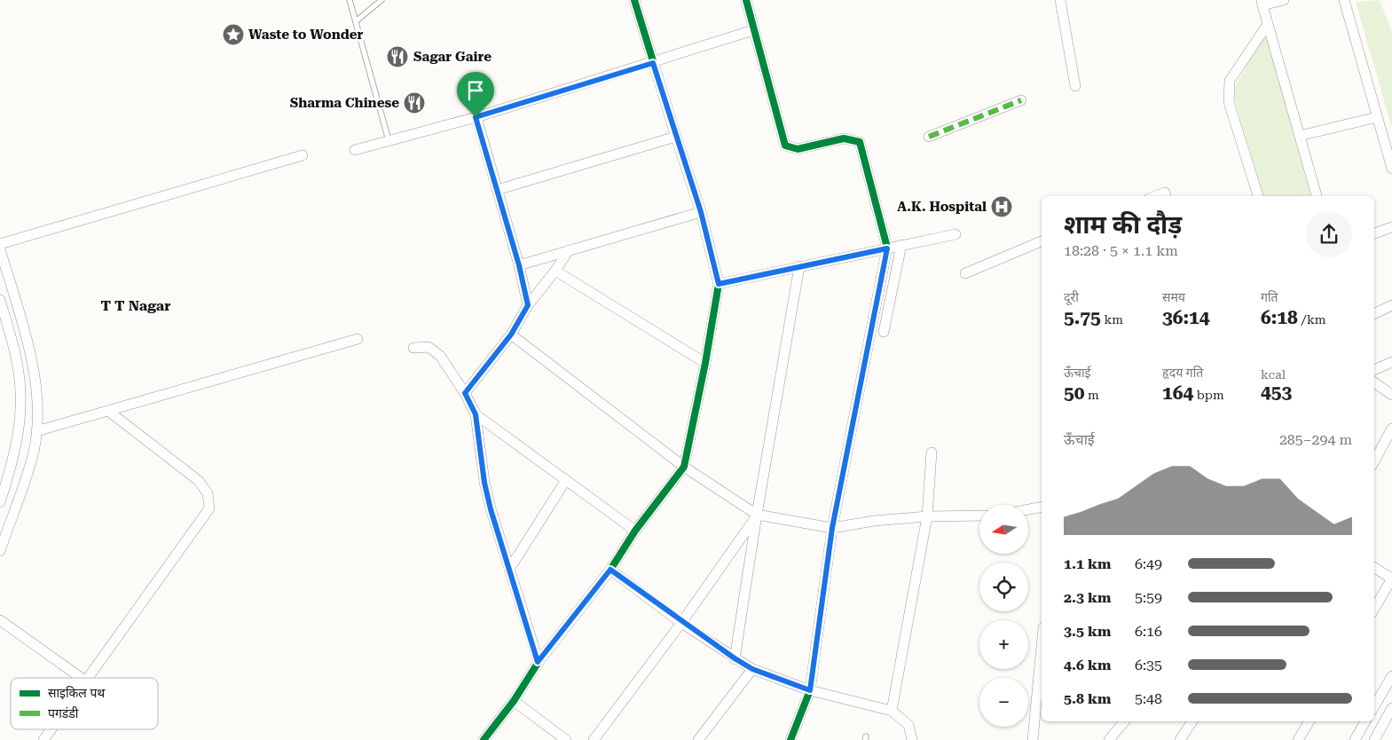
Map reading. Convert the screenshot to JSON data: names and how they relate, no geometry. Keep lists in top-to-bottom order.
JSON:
{
  "districts": ["T T Nagar"],
  "places": {
    "place": ["Waste to Wonder"],
    "restaurant": ["Sagar Gaire", "Sharma Chinese"],
    "hospital": ["A.K. Hospital"]
  },
  "legend": ["साइकिल पथ", "पगडंडी"],
  "north": "left",
  "page": {
    "heading": ["शाम की दौड़", "18:28 · 5 × 1.1 km"],
    "stats": [
      ["दूरी", "5.75 km"],
      ["समय", "36:14"],
      ["गति", "6:18 /km"],
      ["ऊँचाई", "50 m"],
      ["हृदय गति", "164 bpm"],
      ["kcal", "453"]
    ],
    "chart": ["ऊँचाई", "285–294 m"],
    "map_buttons": ["+", "−"],
    "list": [
      {
        "name": "1.1 km",
        "note": "6:49"
      },
      {
        "name": "2.3 km",
        "note": "5:59"
      },
      {
        "name": "3.5 km",
        "note": "6:16"
      },
      {
        "name": "4.6 km",
        "note": "6:35"
      },
      {
        "name": "5.8 km",
        "note": "5:48"
      }
    ]
  }
}
